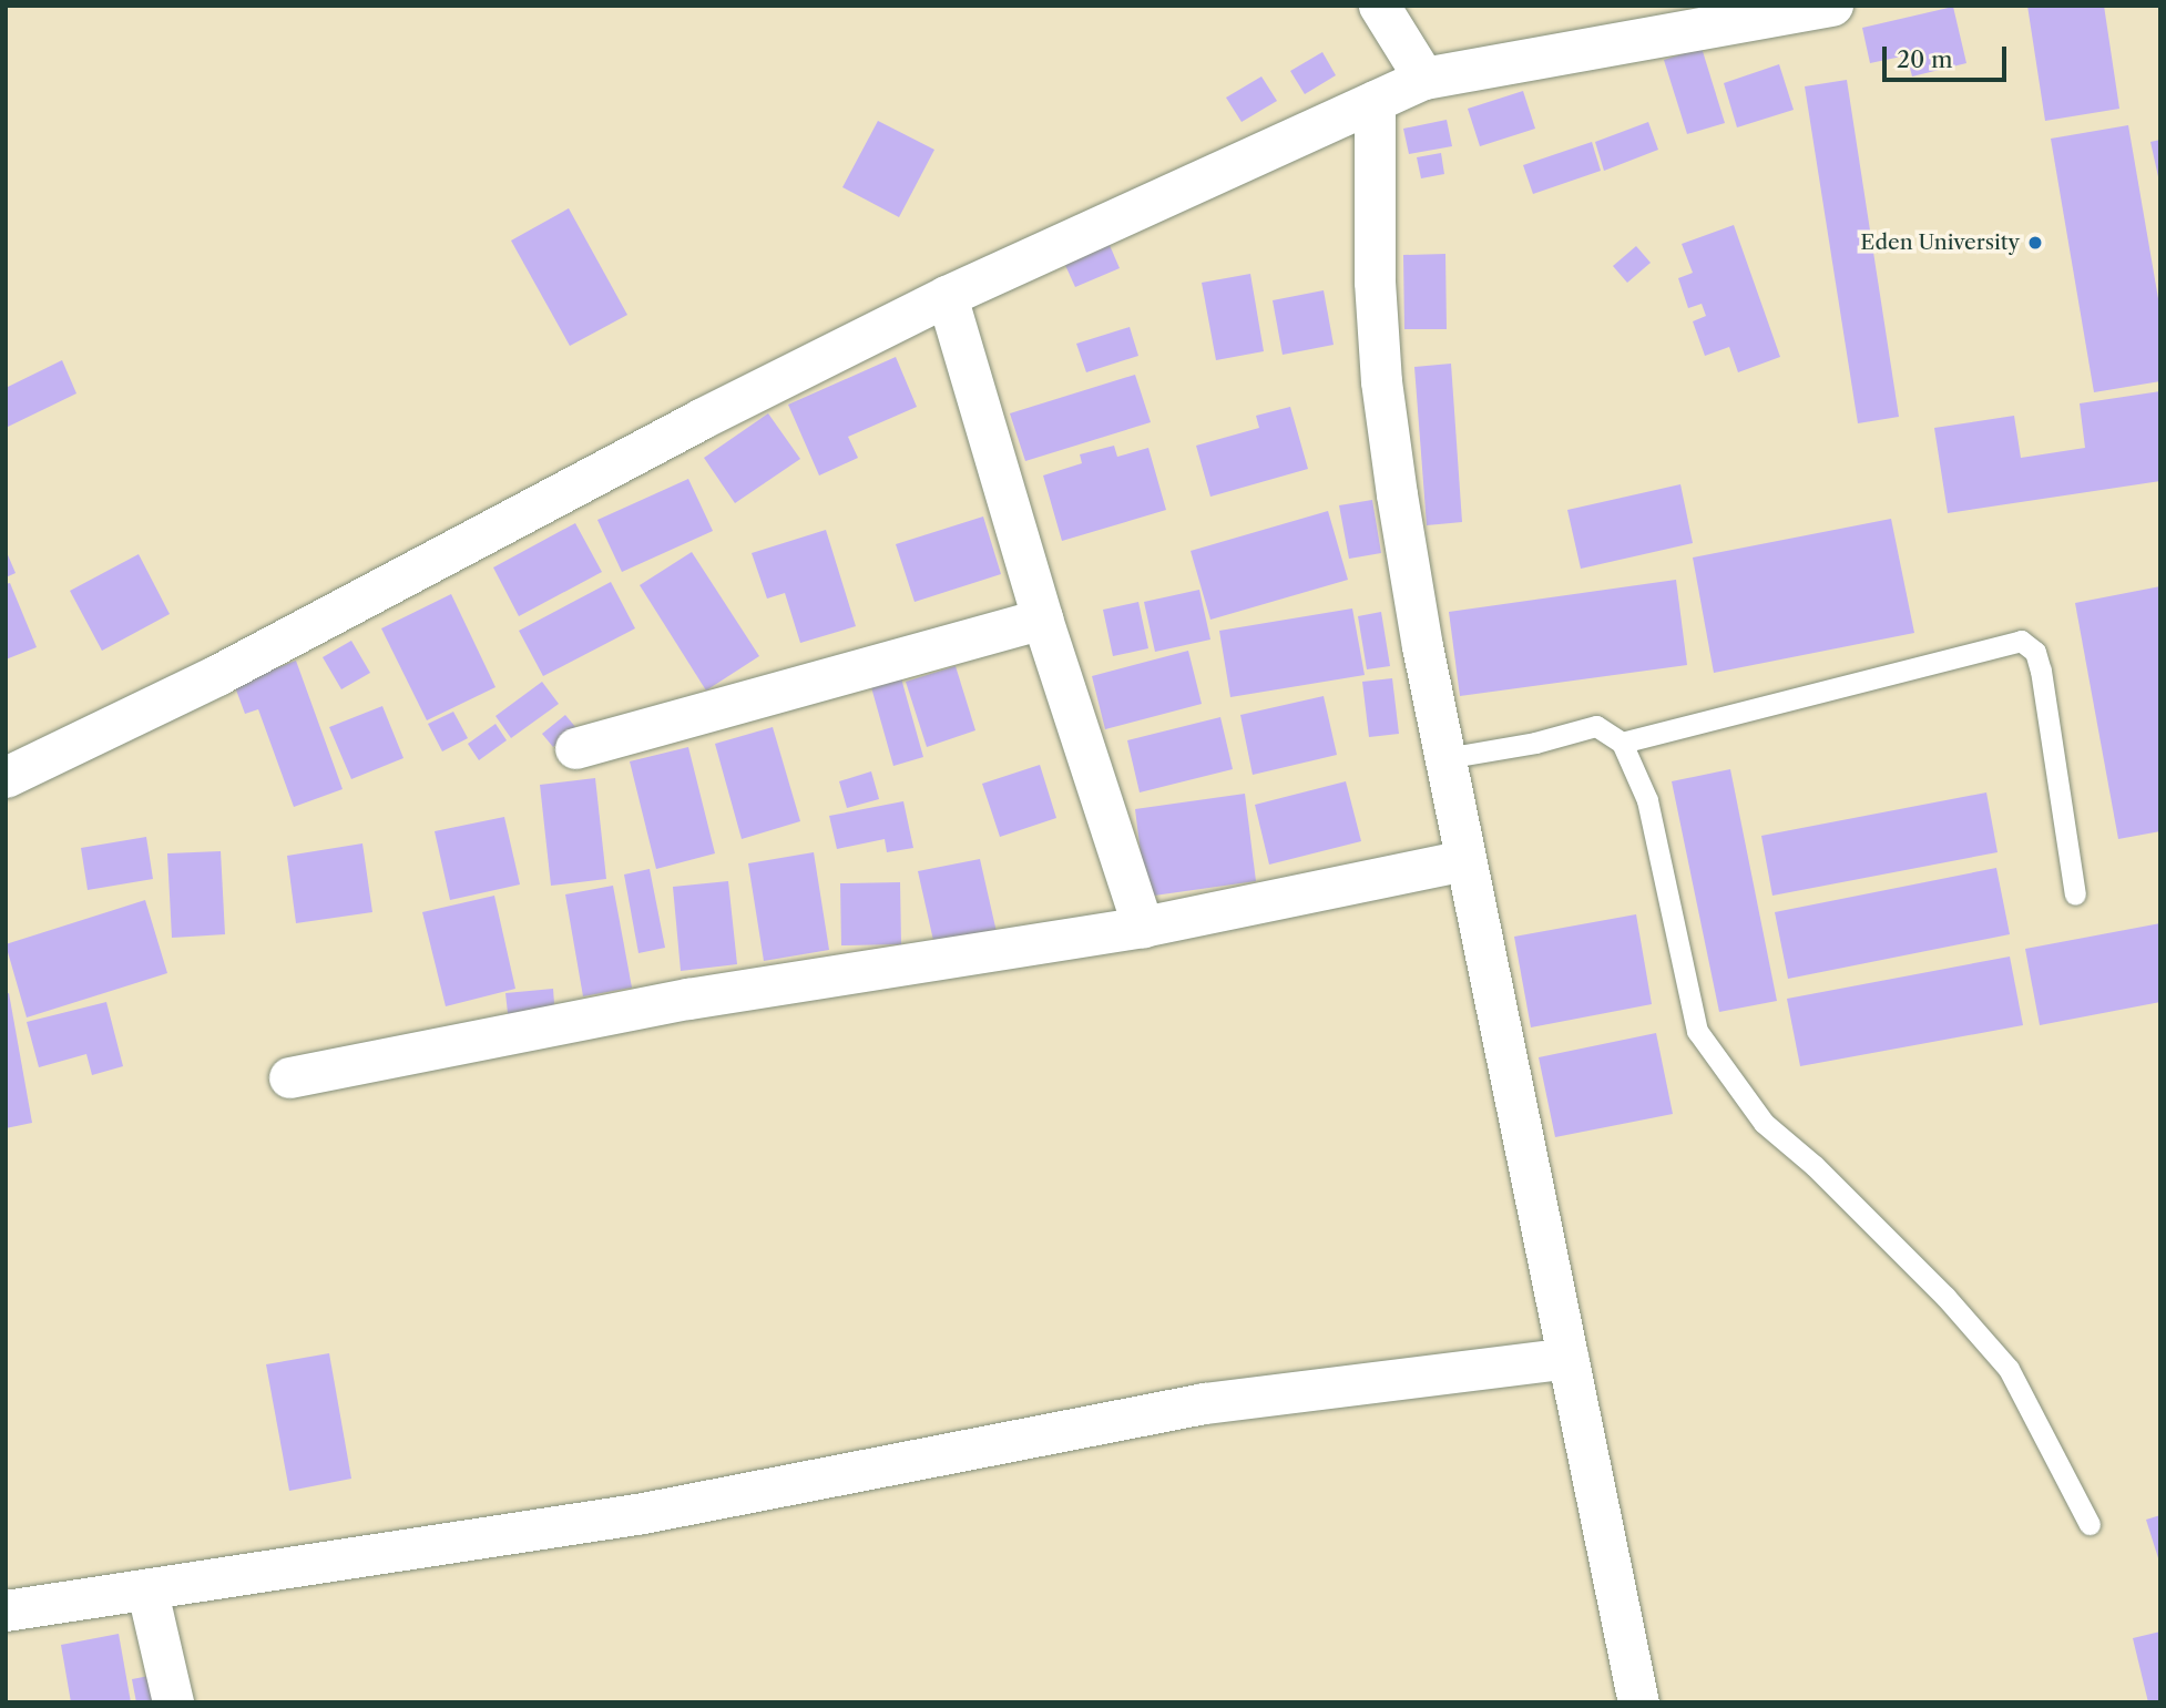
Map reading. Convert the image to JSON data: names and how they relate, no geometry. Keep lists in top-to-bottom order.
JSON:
{
  "places": ["Eden University"],
  "scale_bar": "20 m"
}
